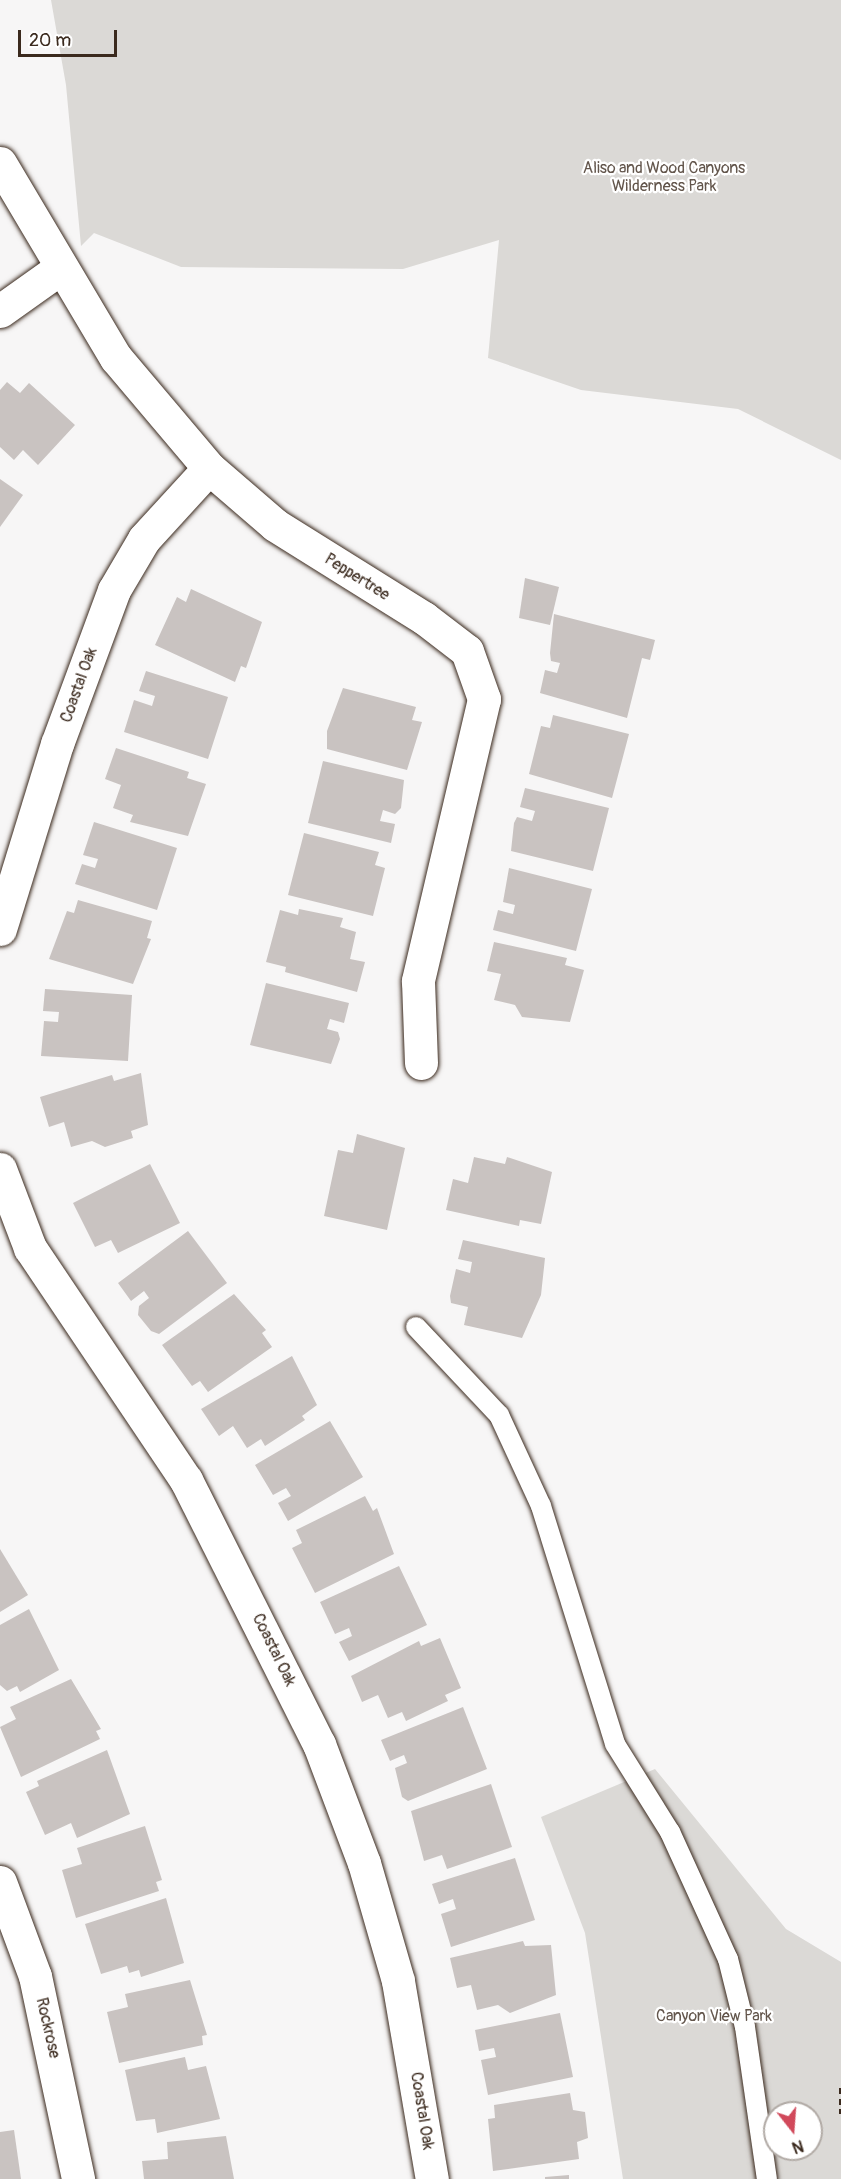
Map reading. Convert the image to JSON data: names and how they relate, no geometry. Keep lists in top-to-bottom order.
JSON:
{
  "streets": {
    "street": ["Peppertree", "Coastal Oak", "Rockrose"]
  },
  "crossings": [
    ["Peppertree", "Coastal Oak"]
  ],
  "parks": ["Aliso and Wood Canyons Wilderness Park", "Canyon View Park"],
  "scale_bar": "20 m",
  "north": "bottom"
}
